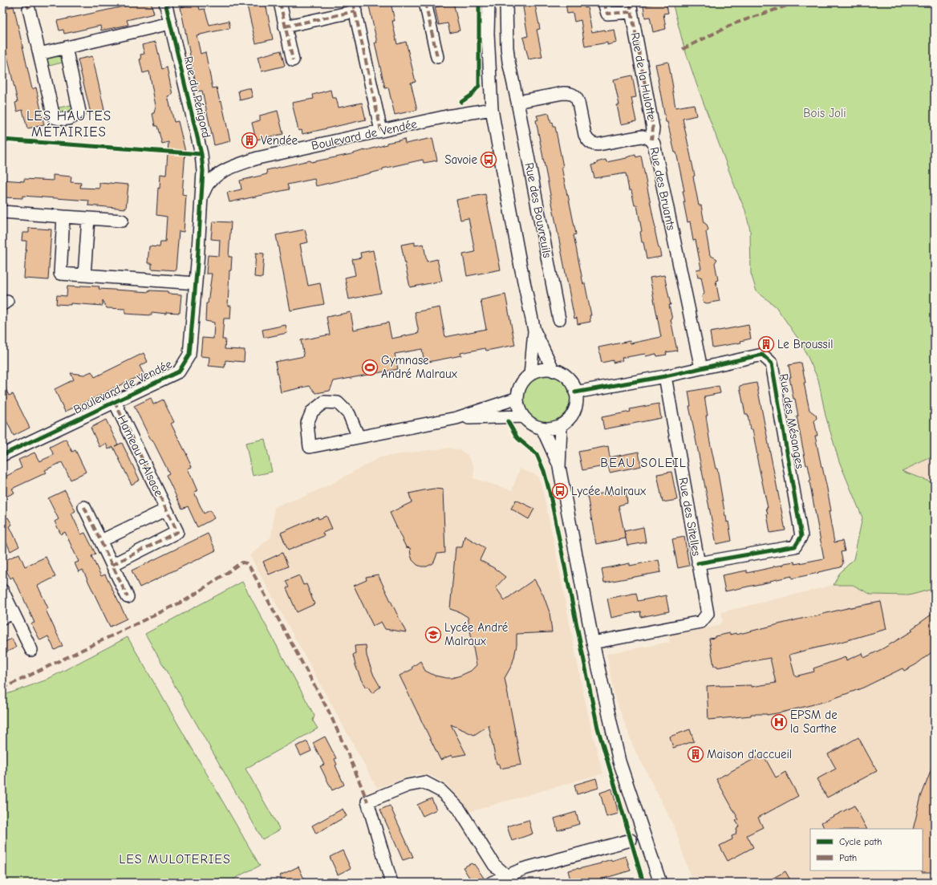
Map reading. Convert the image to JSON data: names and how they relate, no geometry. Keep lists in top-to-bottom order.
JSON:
{
  "streets": {
    "street": [
      "Rue de la Hulotte",
      "Rue du Périgord",
      "Boulevard de Vendée",
      "Rue des Bruants",
      "Rue des Bouvreuils",
      "Rue des Mésanges",
      "Hameau d'Alsace",
      "Rue des Sitelles"
    ]
  },
  "crossings": [
    ["Rue de la Hulotte", "Rue des Bruants"],
    ["Rue du Périgord", "Boulevard de Vendée"],
    ["Boulevard de Vendée", "Hameau d'Alsace"],
    ["Rue des Bruants", "Rue des Bouvreuils"],
    ["Rue des Bruants", "Rue des Mésanges"],
    ["Rue des Mésanges", "Rue des Sitelles"]
  ],
  "districts": ["LES HAUTES MÉTAIRIES", "BEAU SOLEIL", "LES MULOTERIES"],
  "parks": ["Bois Joli"],
  "places": {
    "building": ["Vendée", "Le Broussil", "Maison d'accueil"],
    "bus stop": ["Savoie", "Lycée Malraux"],
    "sports": ["Gymnase André Malraux"],
    "school or university": ["Lycée André Malraux"],
    "hospital": ["EPSM de la Sarthe"]
  },
  "legend": ["Cycle path", "Path"]
}
